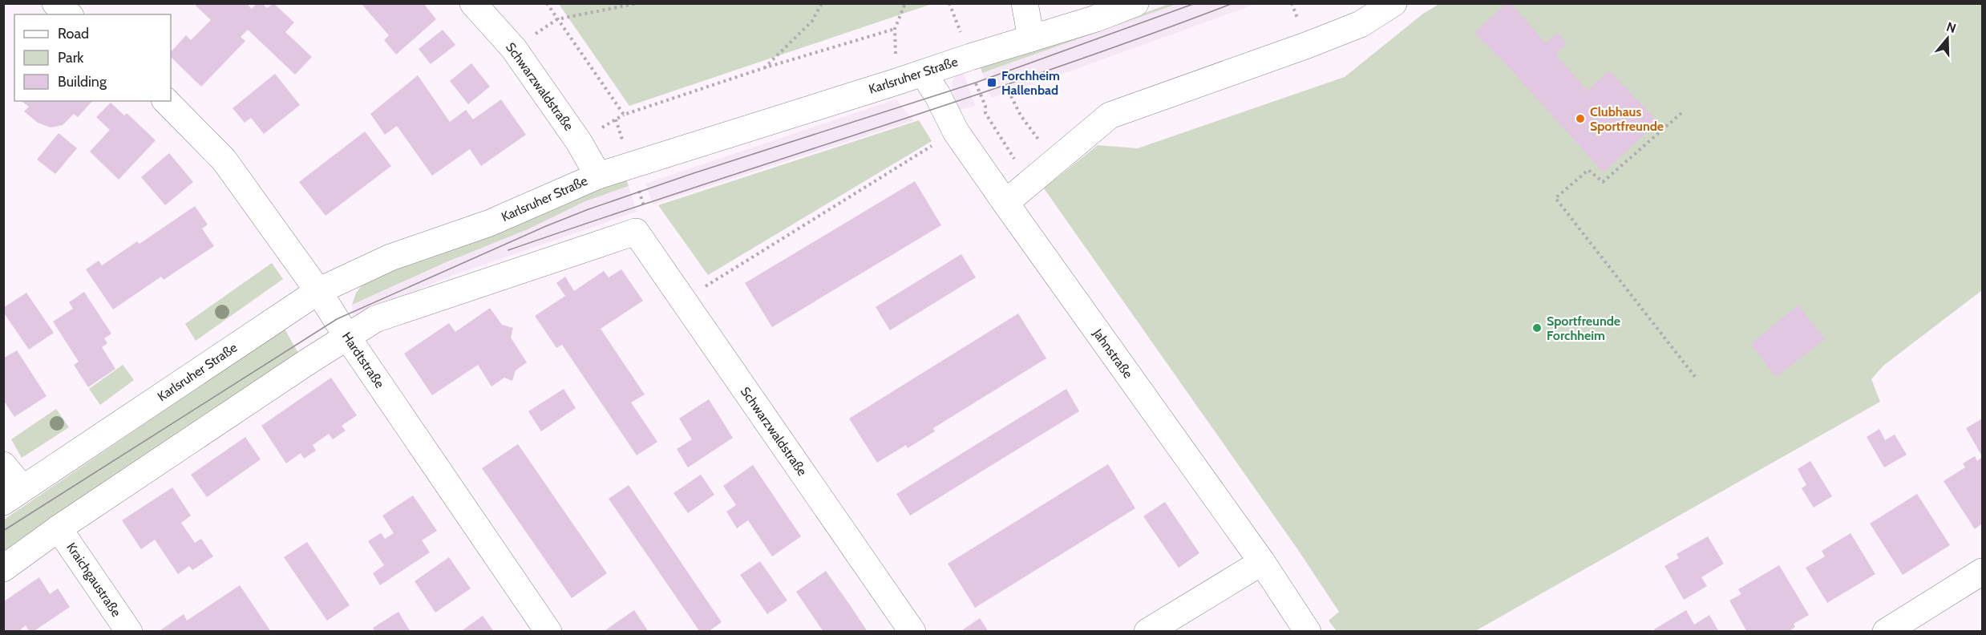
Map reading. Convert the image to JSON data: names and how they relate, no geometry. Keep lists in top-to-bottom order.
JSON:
{
  "streets": {
    "street": [
      "Karlsruher Straße",
      "Schwarzwaldstraße",
      "Jahnstraße",
      "Hardtstraße",
      "Kraichgaustraße"
    ]
  },
  "crossings": [
    ["Karlsruher Straße", "Schwarzwaldstraße"],
    ["Karlsruher Straße", "Jahnstraße"],
    ["Karlsruher Straße", "Hardtstraße"]
  ],
  "places": {
    "transit": ["Forchheim Hallenbad"],
    "other": ["Clubhaus Sportfreunde", "Sportfreunde Forchheim"]
  },
  "legend": ["Road", "Park", "Building"],
  "north": "top"
}
